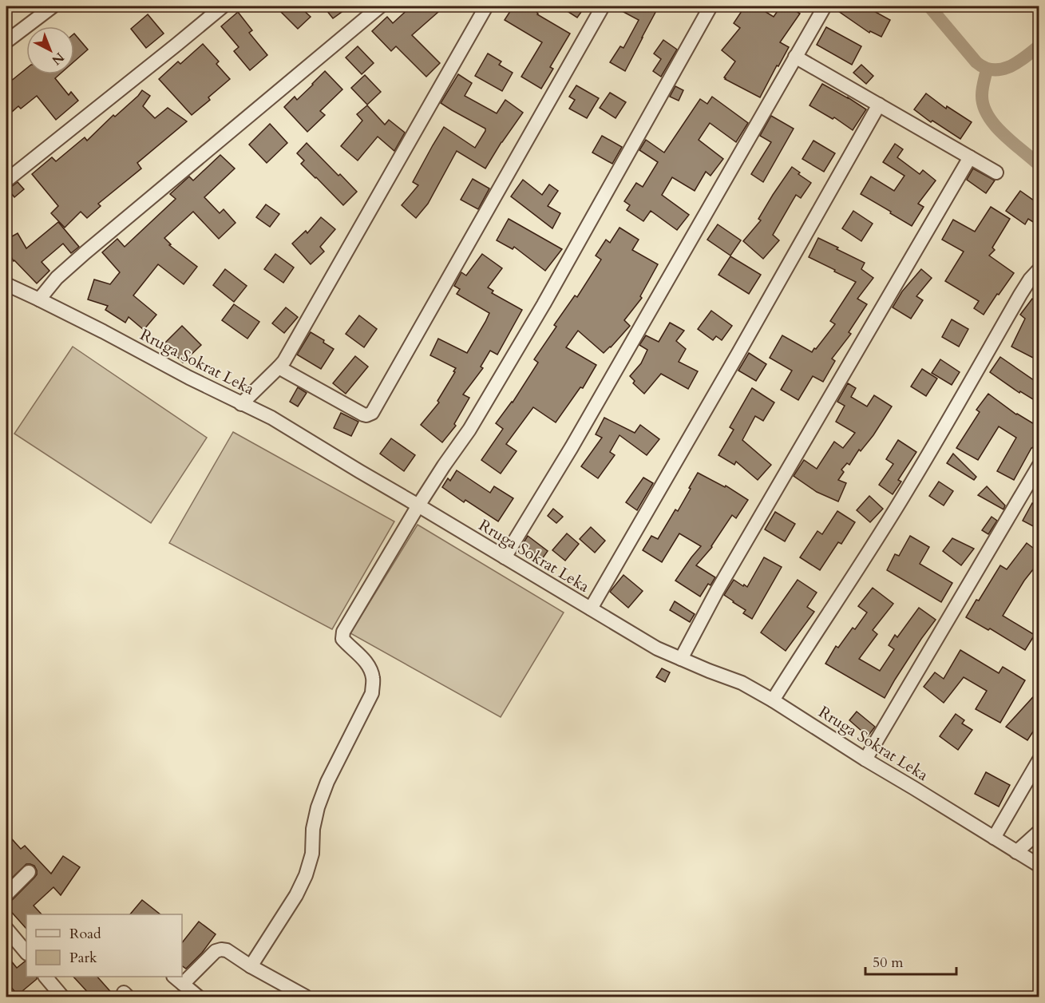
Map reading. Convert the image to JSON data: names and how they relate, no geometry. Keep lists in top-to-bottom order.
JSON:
{
  "streets": {
    "street": ["Rruga Sokrat Leka"]
  },
  "legend": ["Road", "Park"],
  "scale_bar": "50 m",
  "north": "bottom right"
}
